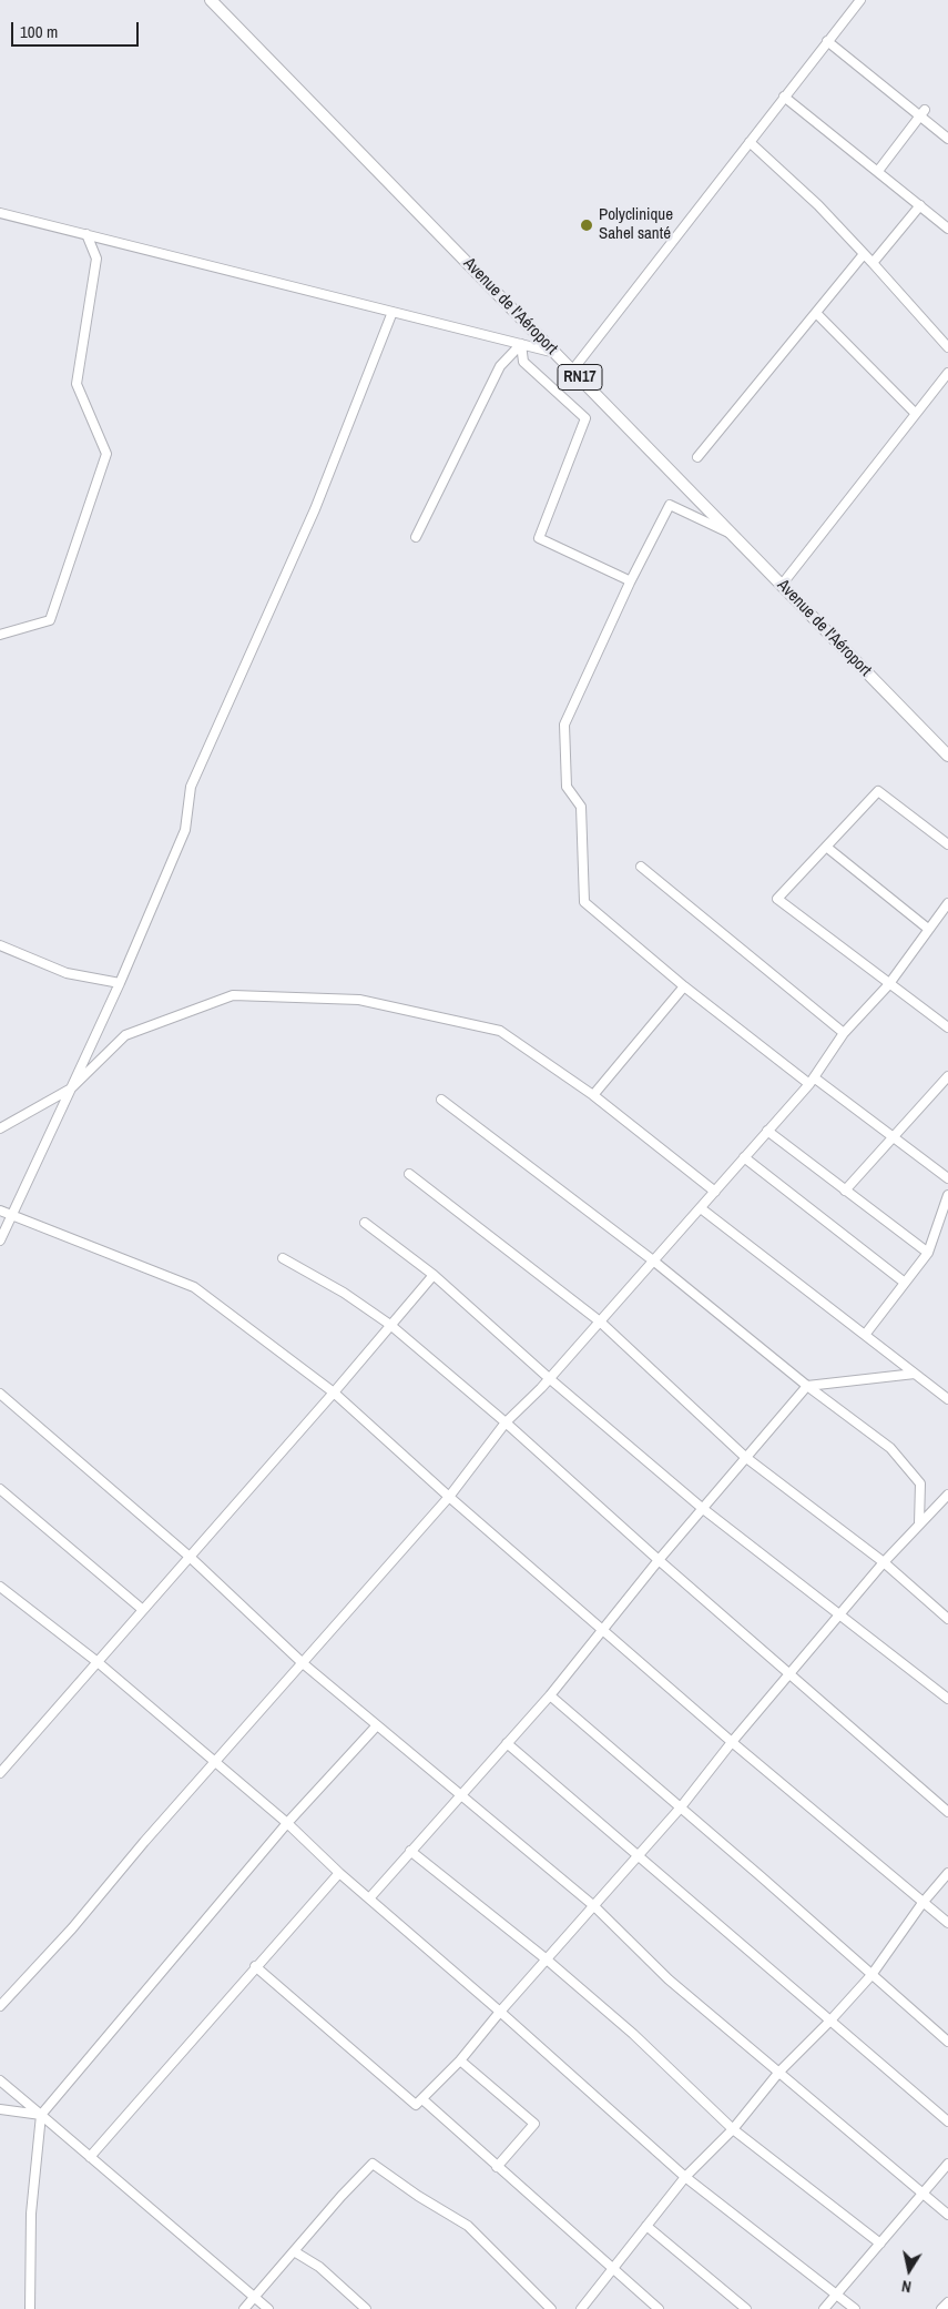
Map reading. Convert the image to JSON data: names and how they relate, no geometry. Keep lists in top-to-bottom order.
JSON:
{
  "streets": {
    "main road": ["Avenue de l'Aéroport", "RN17"]
  },
  "places": ["Polyclinique Sahel santé"],
  "scale_bar": "100 m",
  "north": "bottom"
}
